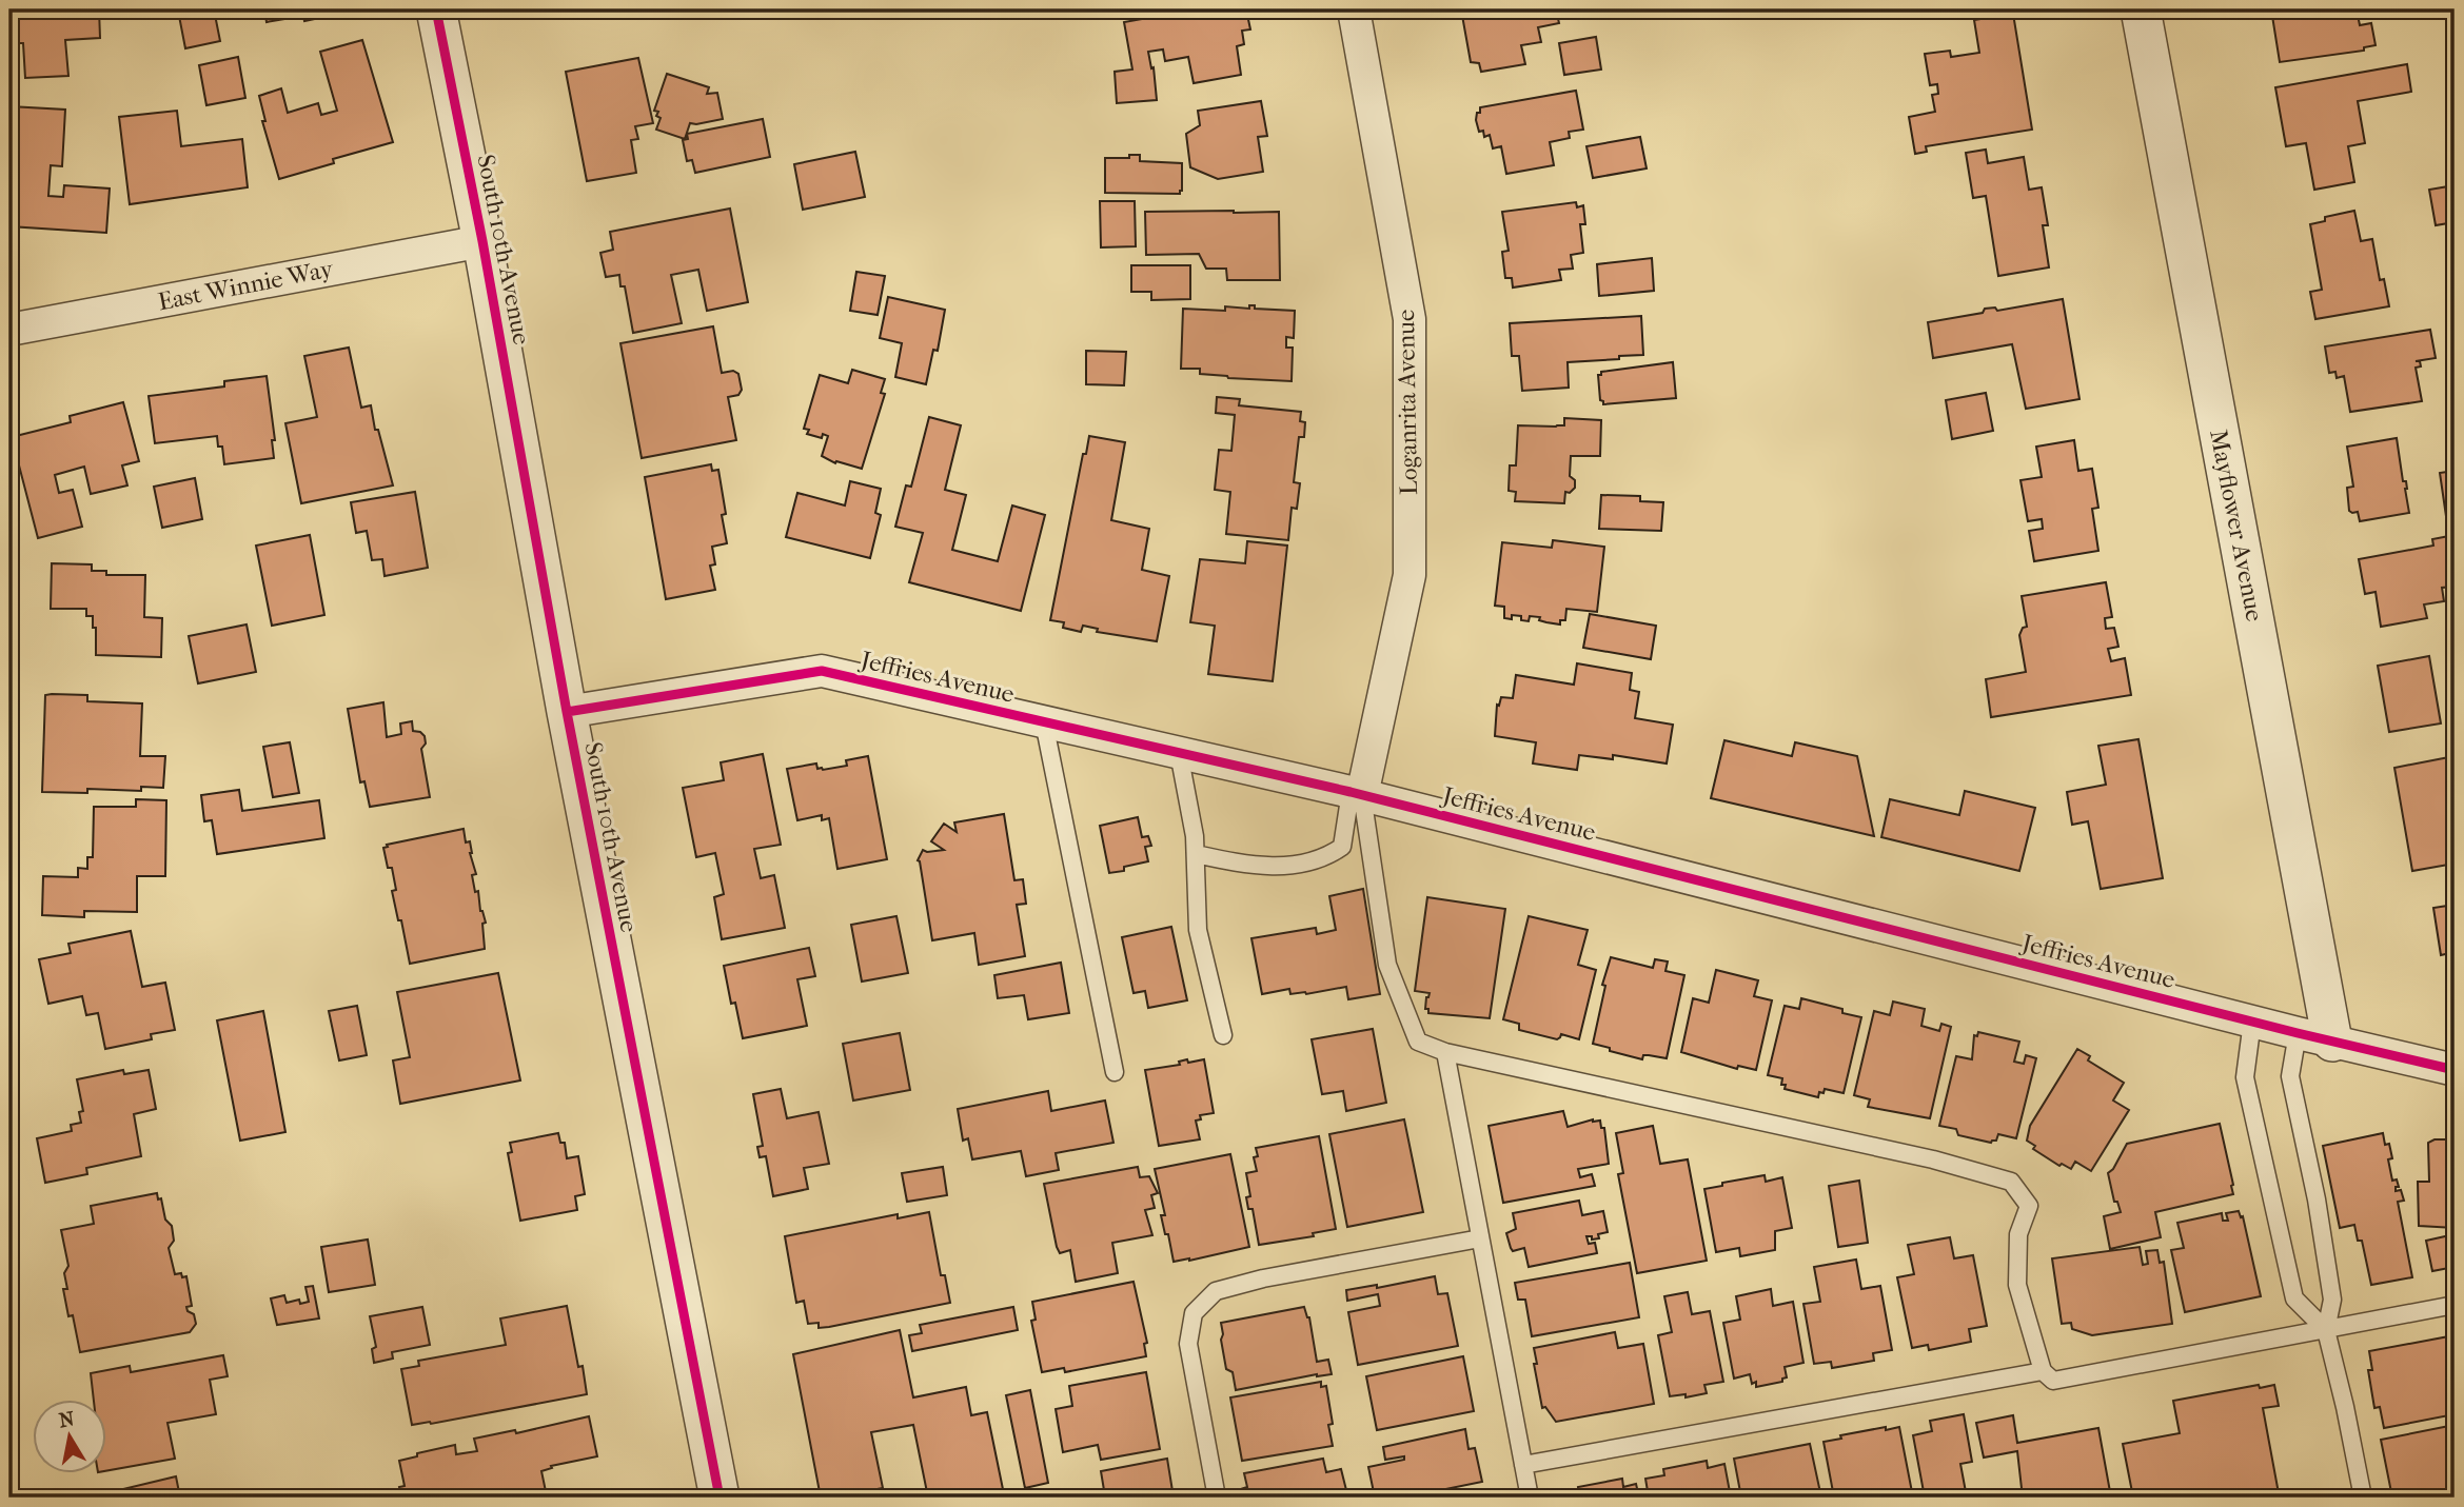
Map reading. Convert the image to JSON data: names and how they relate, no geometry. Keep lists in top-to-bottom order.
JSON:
{
  "streets": {
    "street": [
      "South 10th Avenue",
      "East Winnie Way",
      "Loganrita Avenue",
      "Mayflower Avenue",
      "Jeffries Avenue"
    ]
  },
  "crossings": [
    ["South 10th Avenue", "East Winnie Way"],
    ["South 10th Avenue", "Jeffries Avenue"],
    ["Loganrita Avenue", "Jeffries Avenue"],
    ["Mayflower Avenue", "Jeffries Avenue"]
  ],
  "north": "top"
}
